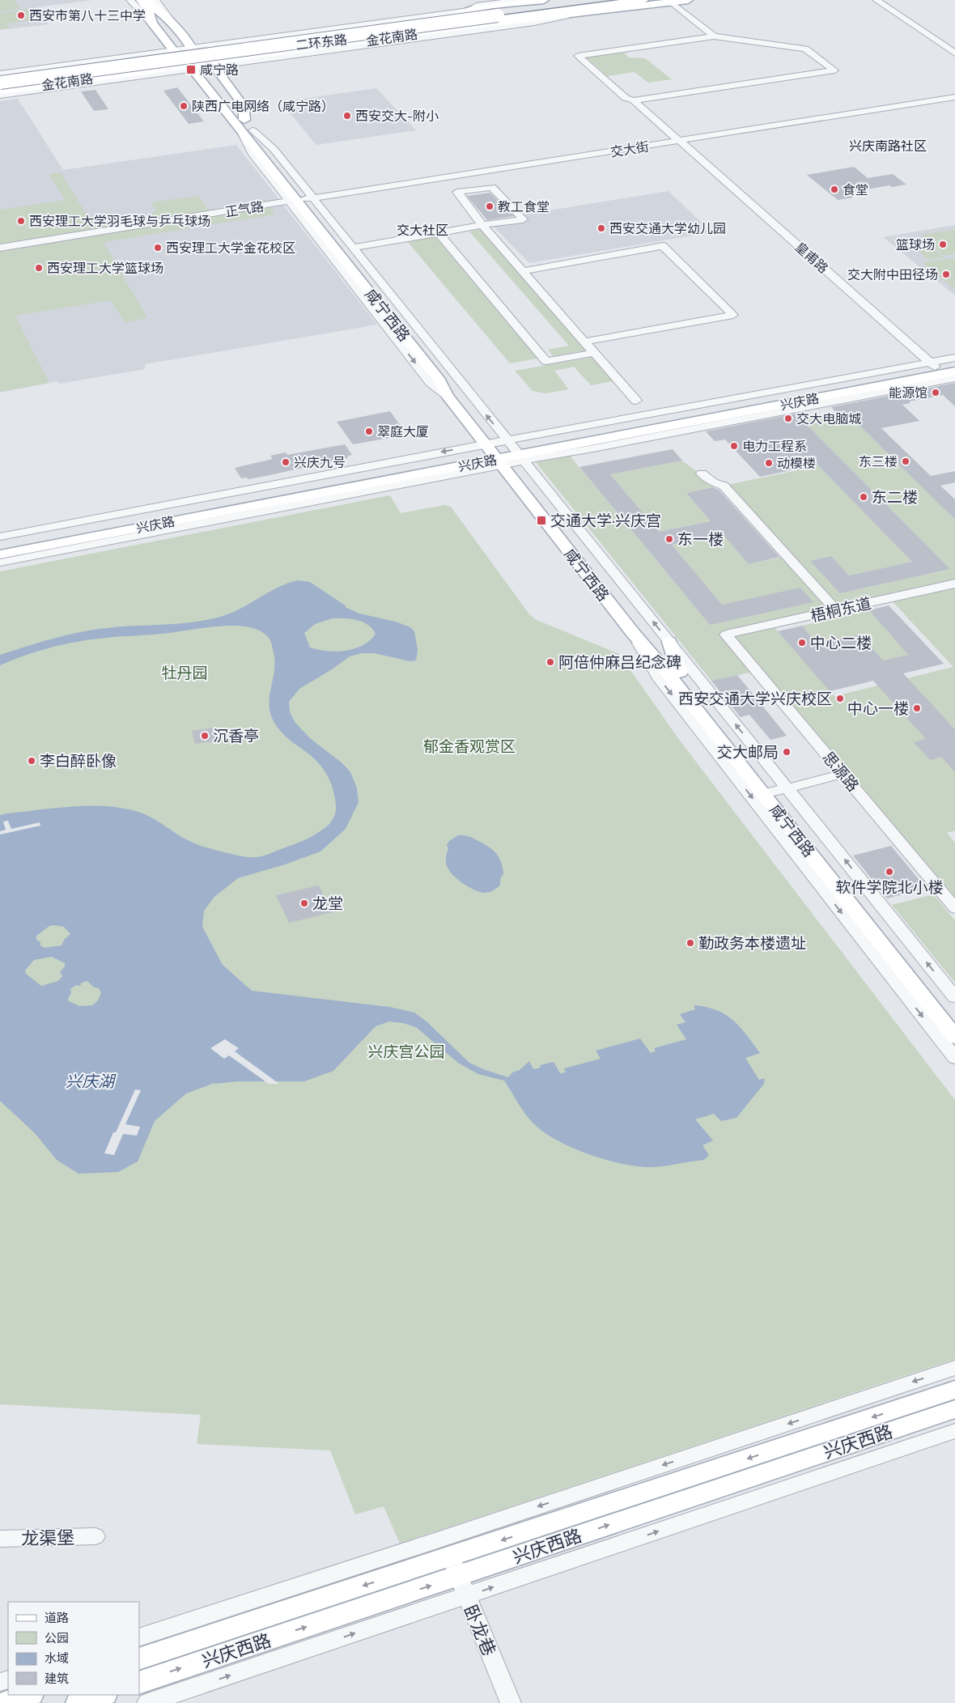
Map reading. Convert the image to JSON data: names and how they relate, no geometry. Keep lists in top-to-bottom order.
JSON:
{
  "streets": {
    "highway": ["二环东路"],
    "main road": [
      "金花南路",
      "咸宁西路",
      "兴庆路",
      "兴庆西路"
    ],
    "street": [
      "交大街",
      "正气路",
      "皇甫路",
      "梧桐东道",
      "思源路",
      "龙渠堡",
      "卧龙巷"
    ]
  },
  "crossings": [
    ["金花南路", "咸宁西路"],
    ["交大街", "正气路"],
    ["交大街", "皇甫路"],
    ["交大街", "咸宁西路"],
    ["正气路", "咸宁西路"],
    ["皇甫路", "兴庆路"],
    ["咸宁西路", "兴庆路"],
    ["梧桐东道", "思源路"],
    ["兴庆西路", "卧龙巷"]
  ],
  "districts": ["兴庆南路社区", "交大社区"],
  "water": ["兴庆湖"],
  "parks": ["牡丹园", "郁金香观赏区", "兴庆宫公园"],
  "places": {
    "other": [
      "西安市第八十三中学",
      "陕西广电网络（咸宁路）",
      "西安交大-附小",
      "食堂",
      "教工食堂",
      "西安理工大学羽毛球与乒乓球场",
      "西安交通大学幼儿园",
      "篮球场",
      "西安理工大学金花校区",
      "西安理工大学篮球场",
      "交大附中田径场",
      "能源馆",
      "交大电脑城",
      "翠庭大厦",
      "电力工程系",
      "东三楼",
      "兴庆九号",
      "动模楼",
      "东二楼",
      "东一楼",
      "中心二楼",
      "阿倍仲麻吕纪念碑",
      "西安交通大学兴庆校区",
      "中心一楼",
      "沉香亭",
      "交大邮局",
      "李白醉卧像",
      "软件学院北小楼",
      "龙堂",
      "勤政务本楼遗址"
    ],
    "transit": ["咸宁路", "交通大学·兴庆宫"]
  },
  "legend": [
    "道路",
    "公园",
    "水域",
    "建筑"
  ]
}
